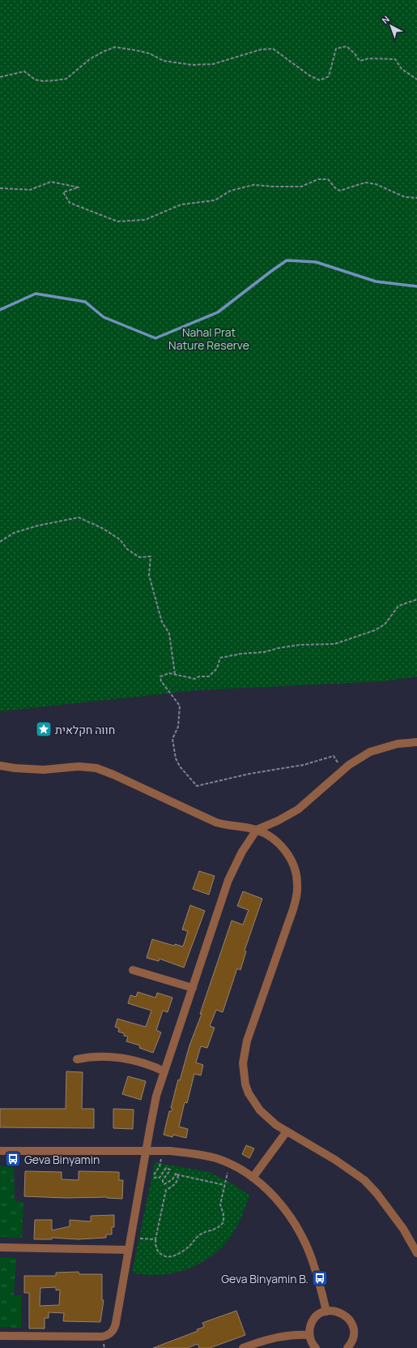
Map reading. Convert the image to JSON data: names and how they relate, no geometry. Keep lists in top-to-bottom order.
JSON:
{
  "parks": ["Nahal Prat Nature Reserve"],
  "places": {
    "place": ["חווה חקלאית"],
    "bus stop": ["Geva Binyamin", "Geva Binyamin B."]
  },
  "north": "top left"
}
